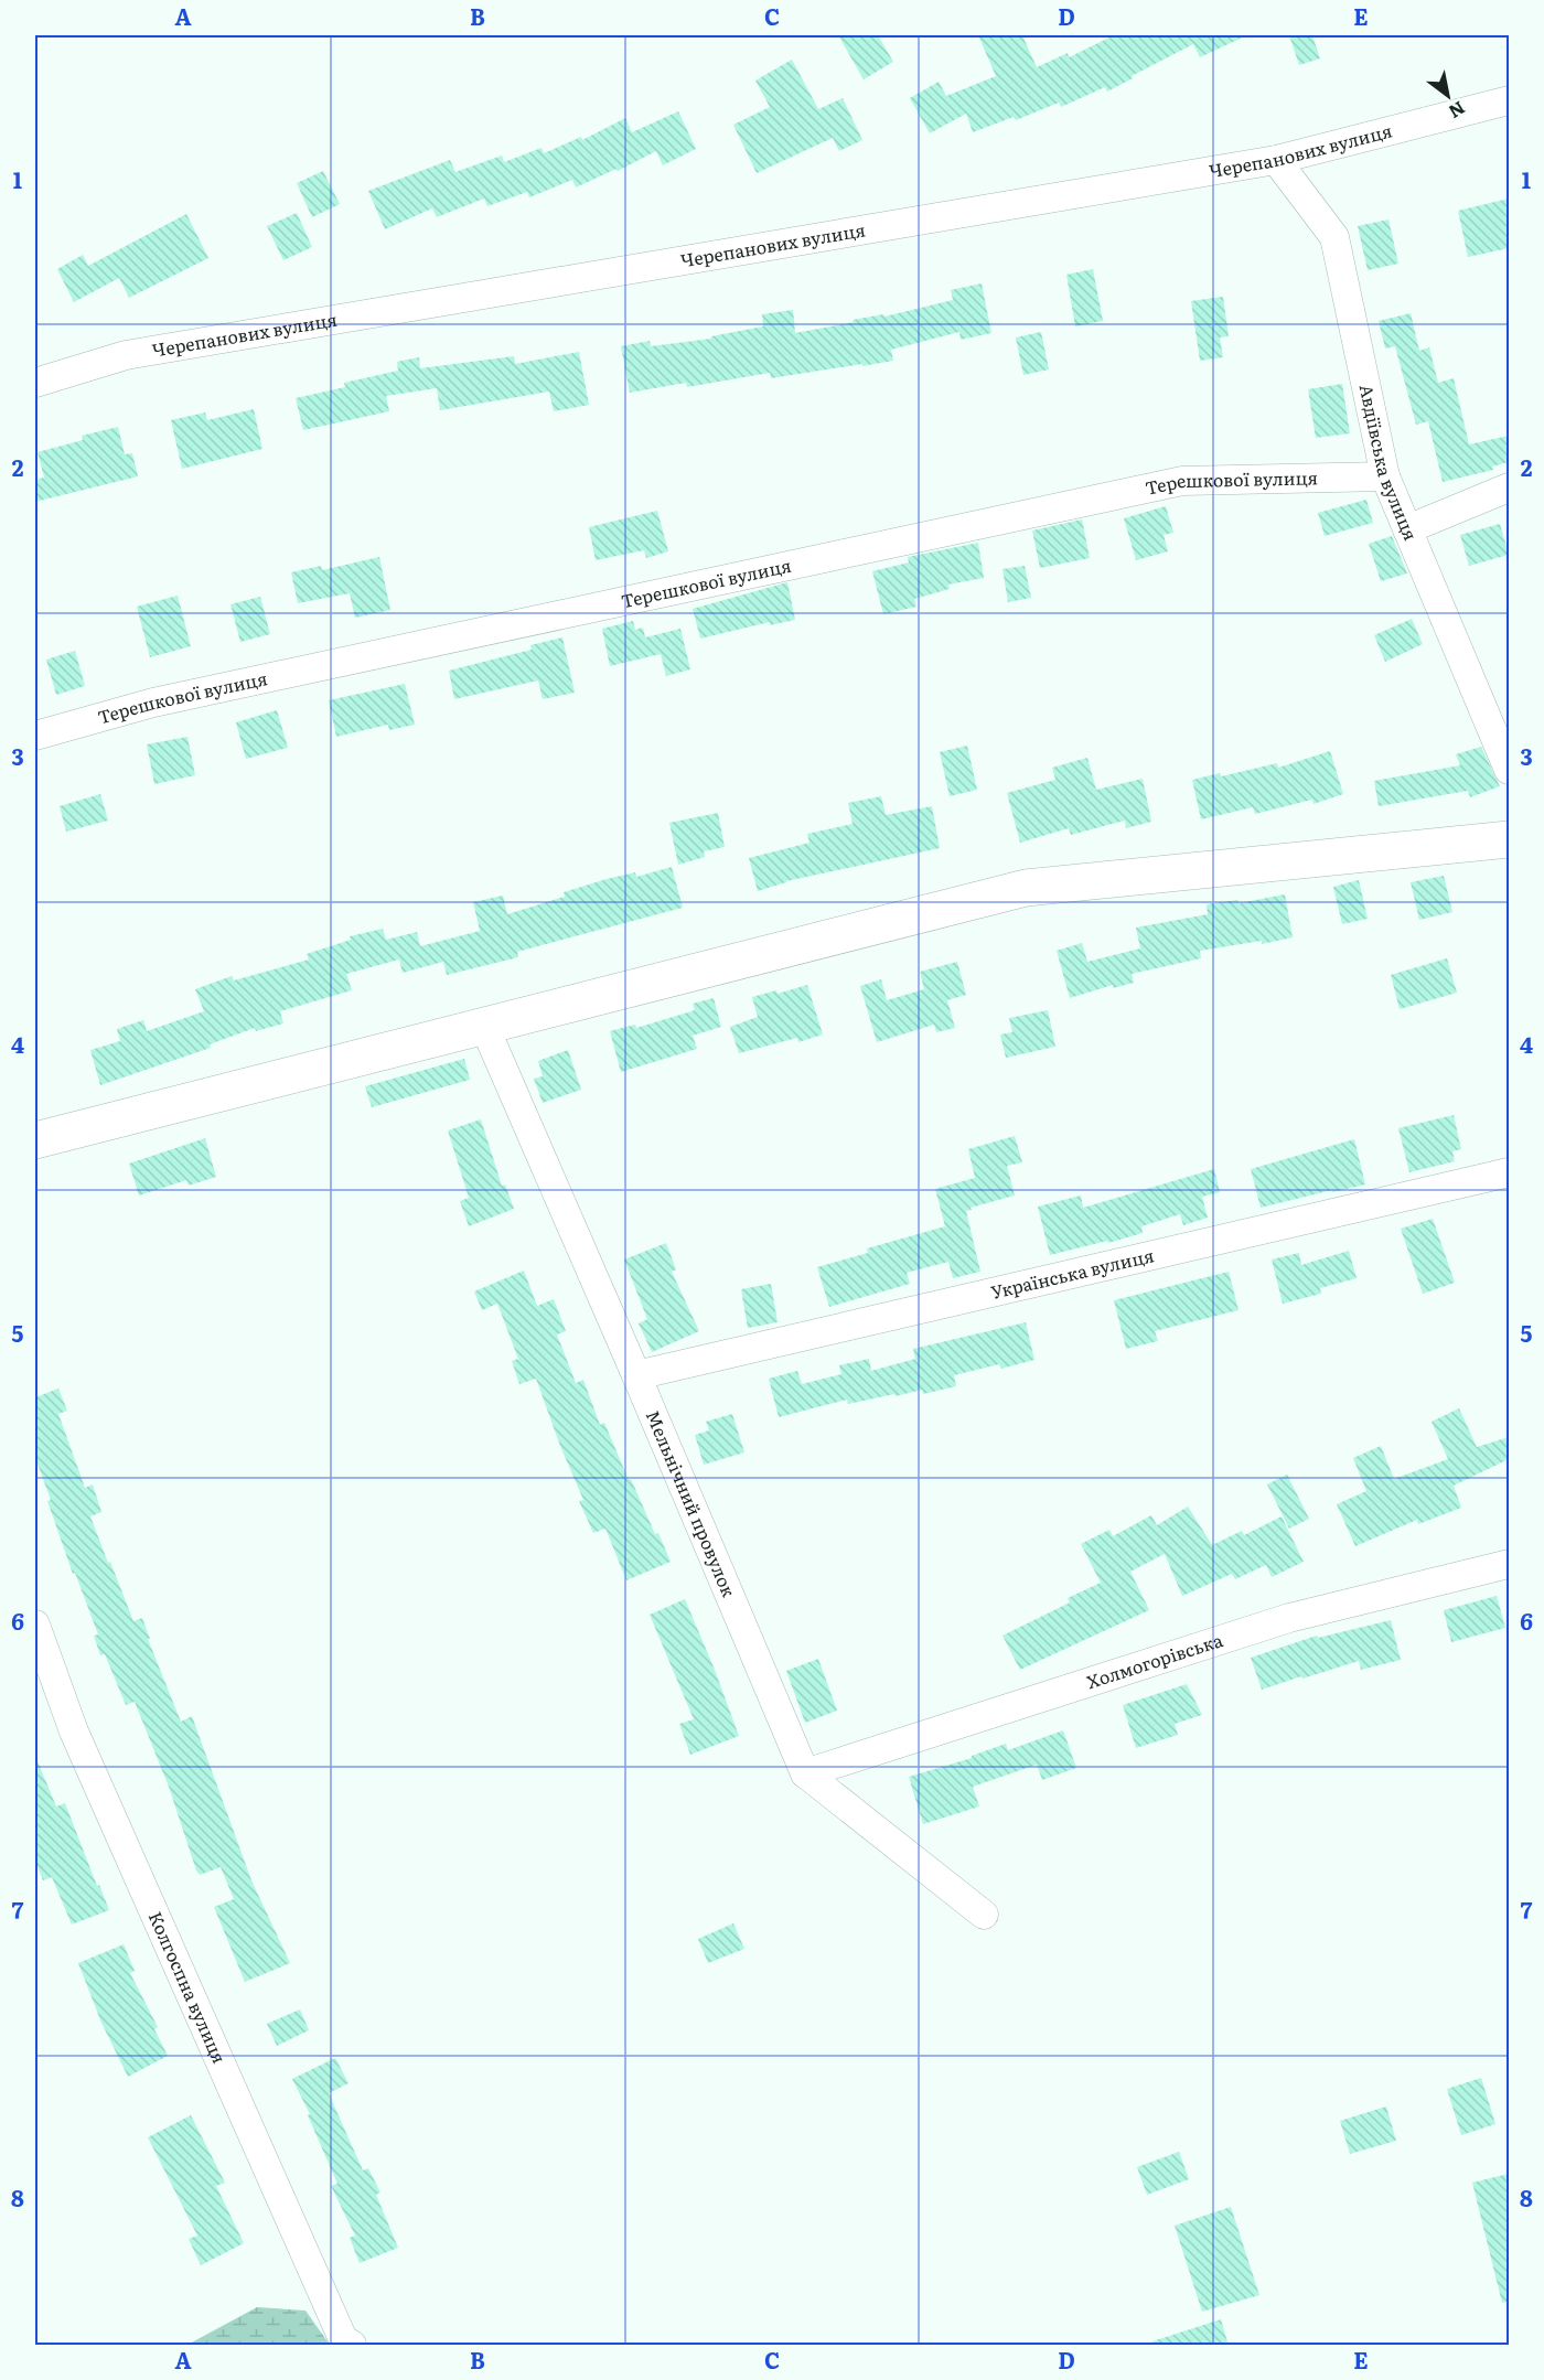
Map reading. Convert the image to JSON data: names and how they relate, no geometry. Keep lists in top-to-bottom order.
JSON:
{
  "streets": {
    "street": [
      "Черепанових вулиця",
      "Авдіївська вулиця",
      "Терешкової вулиця",
      "Українська вулиця",
      "Мельнiчний провулок",
      "Холмогорівська",
      "Колгоспна вулиця"
    ]
  },
  "crossings": [
    ["Черепанових вулиця", "Авдіївська вулиця"],
    ["Авдіївська вулиця", "Терешкової вулиця"],
    ["Українська вулиця", "Мельнiчний провулок"],
    ["Мельнiчний провулок", "Холмогорівська"]
  ],
  "north": "bottom right",
  "grid": {
    "columns": [
      "A",
      "B",
      "C",
      "D",
      "E"
    ],
    "rows": [
      "1",
      "2",
      "3",
      "4",
      "5",
      "6",
      "7",
      "8"
    ]
  }
}
